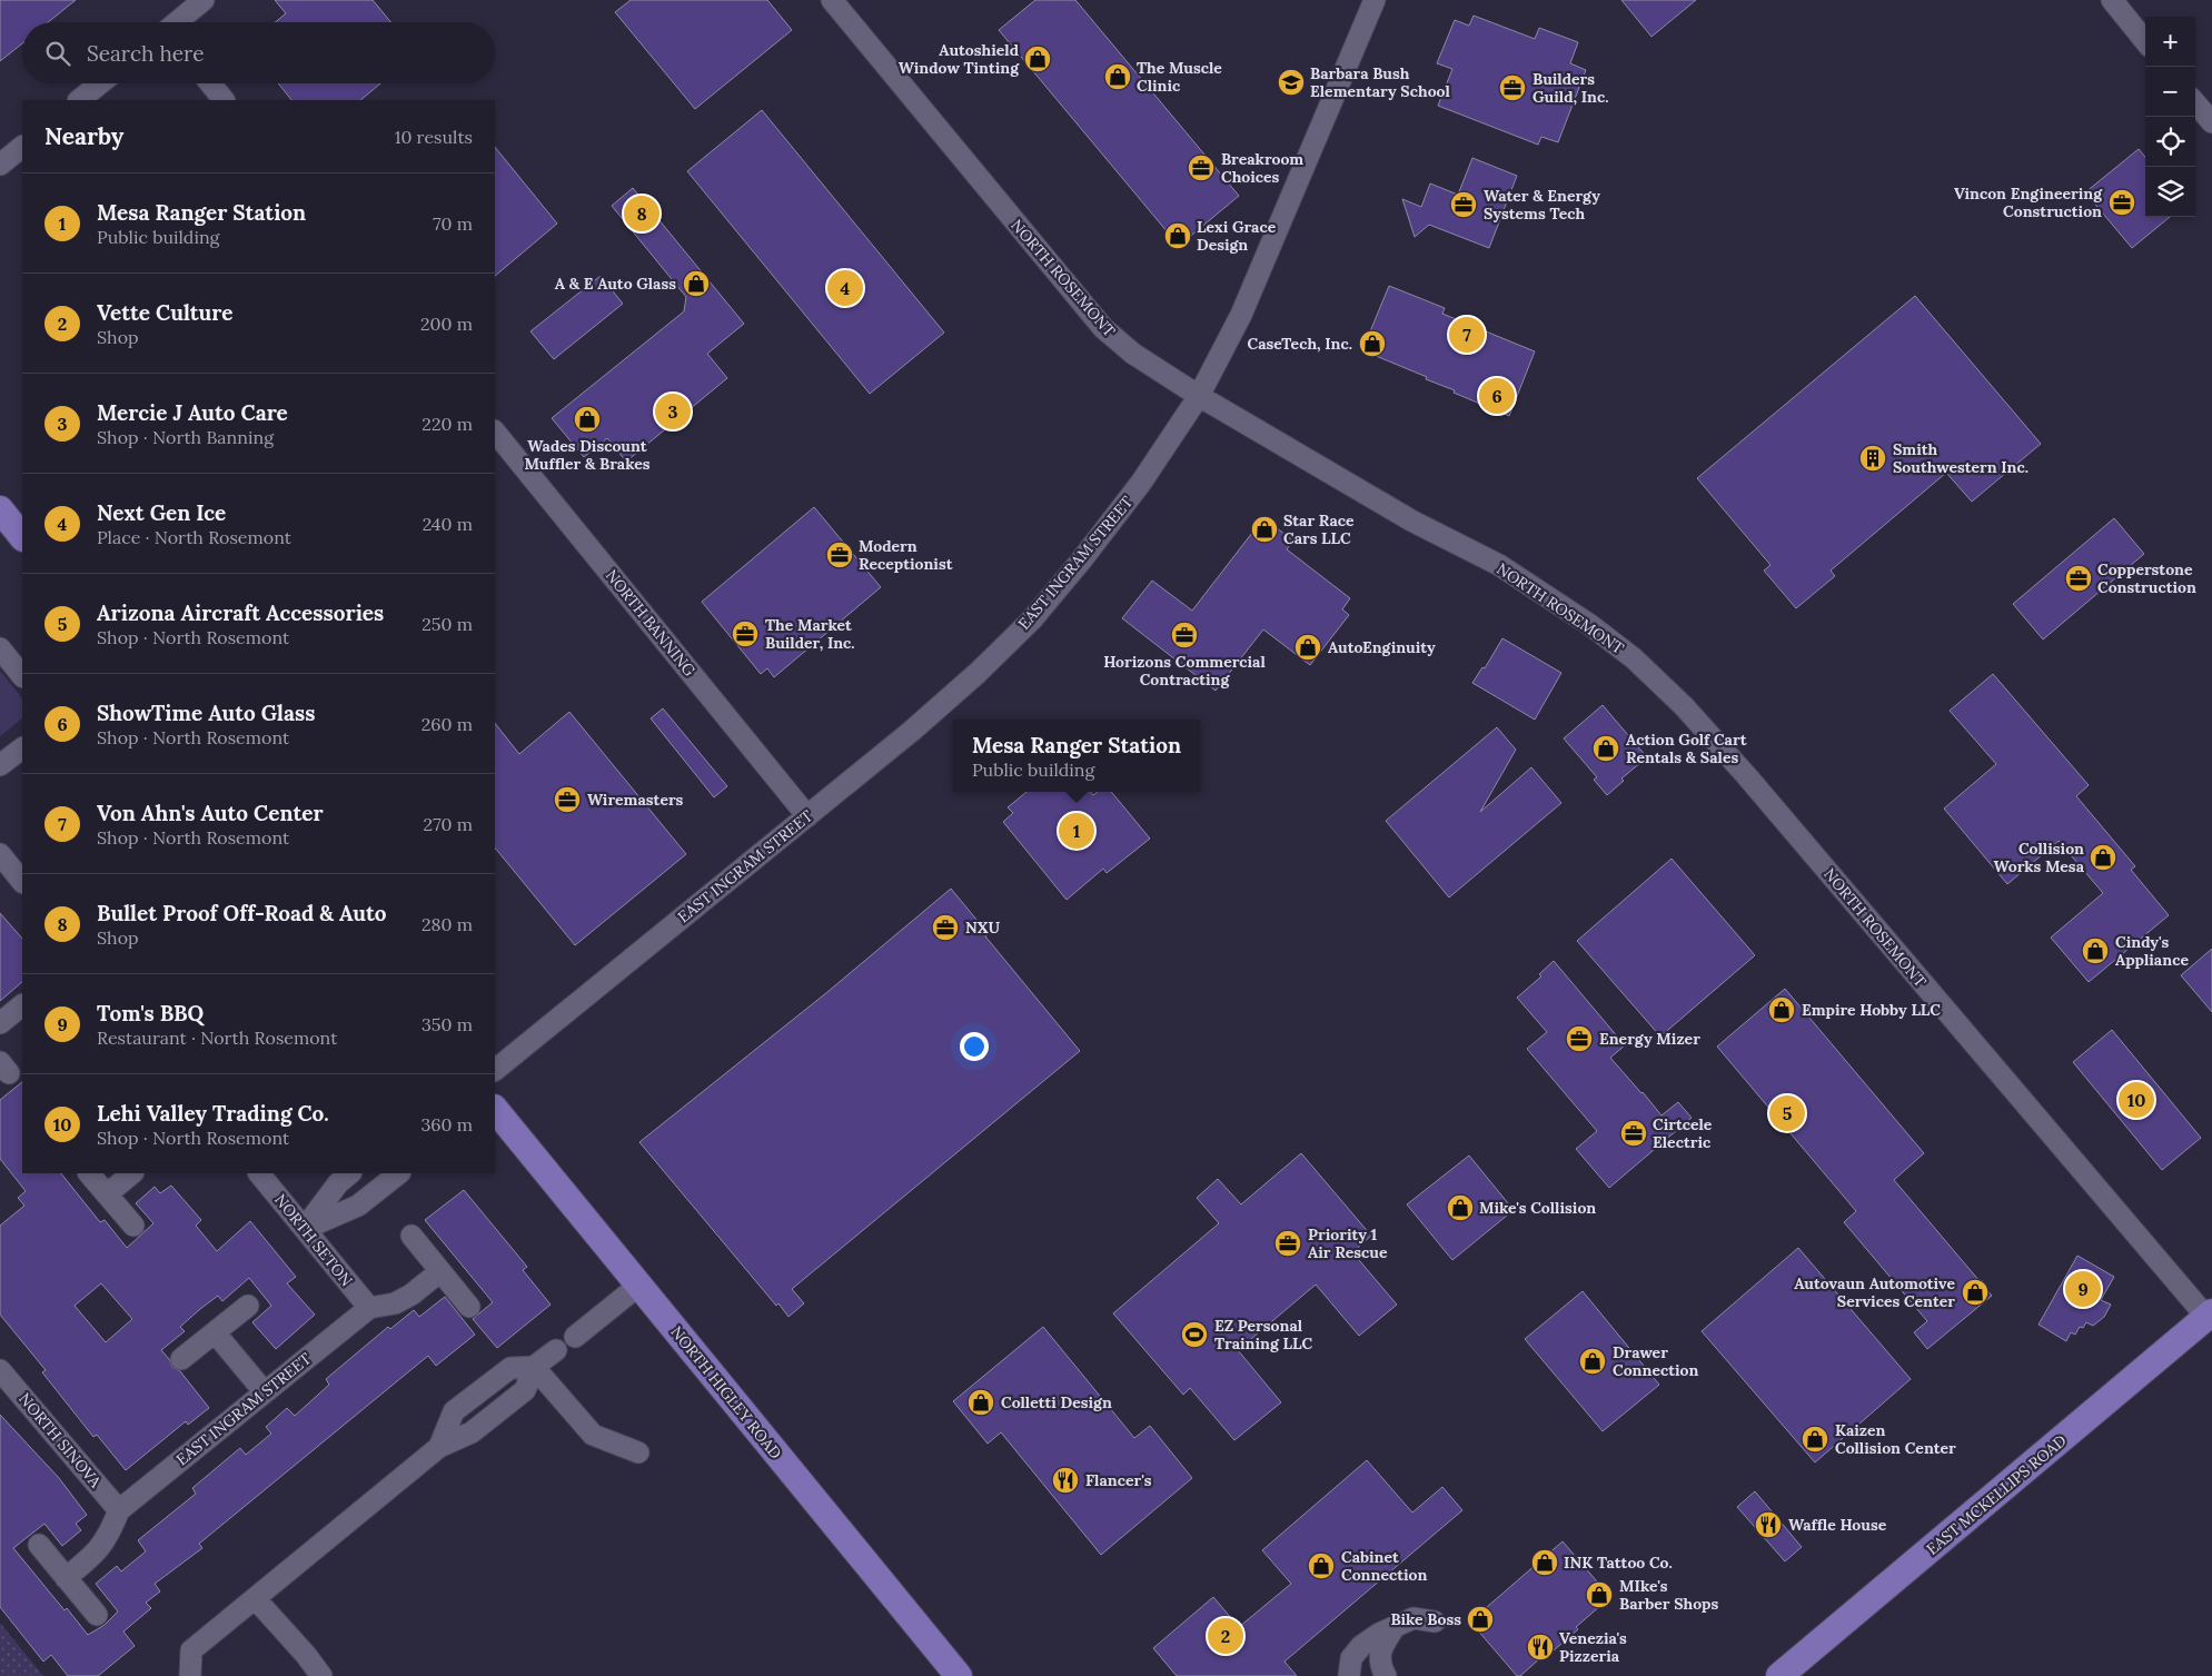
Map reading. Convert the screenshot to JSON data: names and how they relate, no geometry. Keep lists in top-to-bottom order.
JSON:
{
  "streets": {
    "main road": ["NORTH HIGLEY ROAD", "EAST MCKELLIPS ROAD"],
    "street": [
      "NORTH ROSEMONT",
      "EAST INGRAM STREET",
      "NORTH BANNING",
      "NORTH SETON",
      "NORTH SINOVA"
    ]
  },
  "crossings": [
    ["NORTH ROSEMONT", "EAST INGRAM STREET"],
    ["NORTH ROSEMONT", "EAST MCKELLIPS ROAD"],
    ["EAST INGRAM STREET", "NORTH BANNING"],
    ["EAST INGRAM STREET", "NORTH SETON"],
    ["EAST INGRAM STREET", "NORTH SINOVA"]
  ],
  "places": {
    "shop": [
      "Autoshield Window Tinting",
      "The Muscle Clinic",
      "Lexi Grace Design",
      "A & E Auto Glass",
      "CaseTech, Inc.",
      "Wades Discount Muffler & Brakes",
      "Star Race Cars LLC",
      "AutoEnginuity",
      "Action Golf Cart Rentals & Sales",
      "Collision Works Mesa",
      "Cindy's Appliance",
      "Empire Hobby LLC",
      "Mike's Collision",
      "Autovaun Automotive Services Center",
      "Drawer Connection",
      "Colletti Design",
      "Kaizen Collision Center",
      "INK Tattoo Co.",
      "Cabinet Connection",
      "MIke's Barber Shops",
      "Bike Boss"
    ],
    "school or university": ["Barbara Bush Elementary School"],
    "office": [
      "Builders Guild, Inc.",
      "Breakroom Choices",
      "Vincon Engineering Construction",
      "Water & Energy Systems Tech",
      "Modern Receptionist",
      "Copperstone Construction",
      "The Market Builder, Inc.",
      "Horizons Commercial Contracting",
      "Wiremasters",
      "NXU",
      "Energy Mizer",
      "Cirtcele Electric",
      "Priority 1 Air Rescue"
    ],
    "building": ["Smith Southwestern Inc."],
    "sports": ["EZ Personal Training LLC"],
    "restaurant": ["Flancer's", "Waffle House", "Venezia's Pizzeria"]
  },
  "page": {
    "map_buttons": ["+", "−"],
    "search": "Search here",
    "heading": ["Nearby", "10 results"],
    "list": [
      {
        "mark": "1",
        "name": "Mesa Ranger Station",
        "note": "Public building",
        "value": "70 m"
      },
      {
        "mark": "2",
        "name": "Vette Culture",
        "note": "Shop",
        "value": "200 m"
      },
      {
        "mark": "3",
        "name": "Mercie J Auto Care",
        "note": "Shop · North Banning",
        "value": "220 m"
      },
      {
        "mark": "4",
        "name": "Next Gen Ice",
        "note": "Place · North Rosemont",
        "value": "240 m"
      },
      {
        "mark": "5",
        "name": "Arizona Aircraft Accessories",
        "note": "Shop · North Rosemont",
        "value": "250 m"
      },
      {
        "mark": "6",
        "name": "ShowTime Auto Glass",
        "note": "Shop · North Rosemont",
        "value": "260 m"
      },
      {
        "mark": "7",
        "name": "Von Ahn's Auto Center",
        "note": "Shop · North Rosemont",
        "value": "270 m"
      },
      {
        "mark": "8",
        "name": "Bullet Proof Off-Road & Auto",
        "note": "Shop",
        "value": "280 m"
      },
      {
        "mark": "9",
        "name": "Tom's BBQ",
        "note": "Restaurant · North Rosemont",
        "value": "350 m"
      },
      {
        "mark": "10",
        "name": "Lehi Valley Trading Co.",
        "note": "Shop · North Rosemont",
        "value": "360 m"
      }
    ],
    "pins": [
      "8",
      "4",
      "7",
      "6",
      "3",
      "1",
      "10",
      "5",
      "9",
      "2"
    ],
    "popup": ["Mesa Ranger Station", "Public building"]
  }
}
